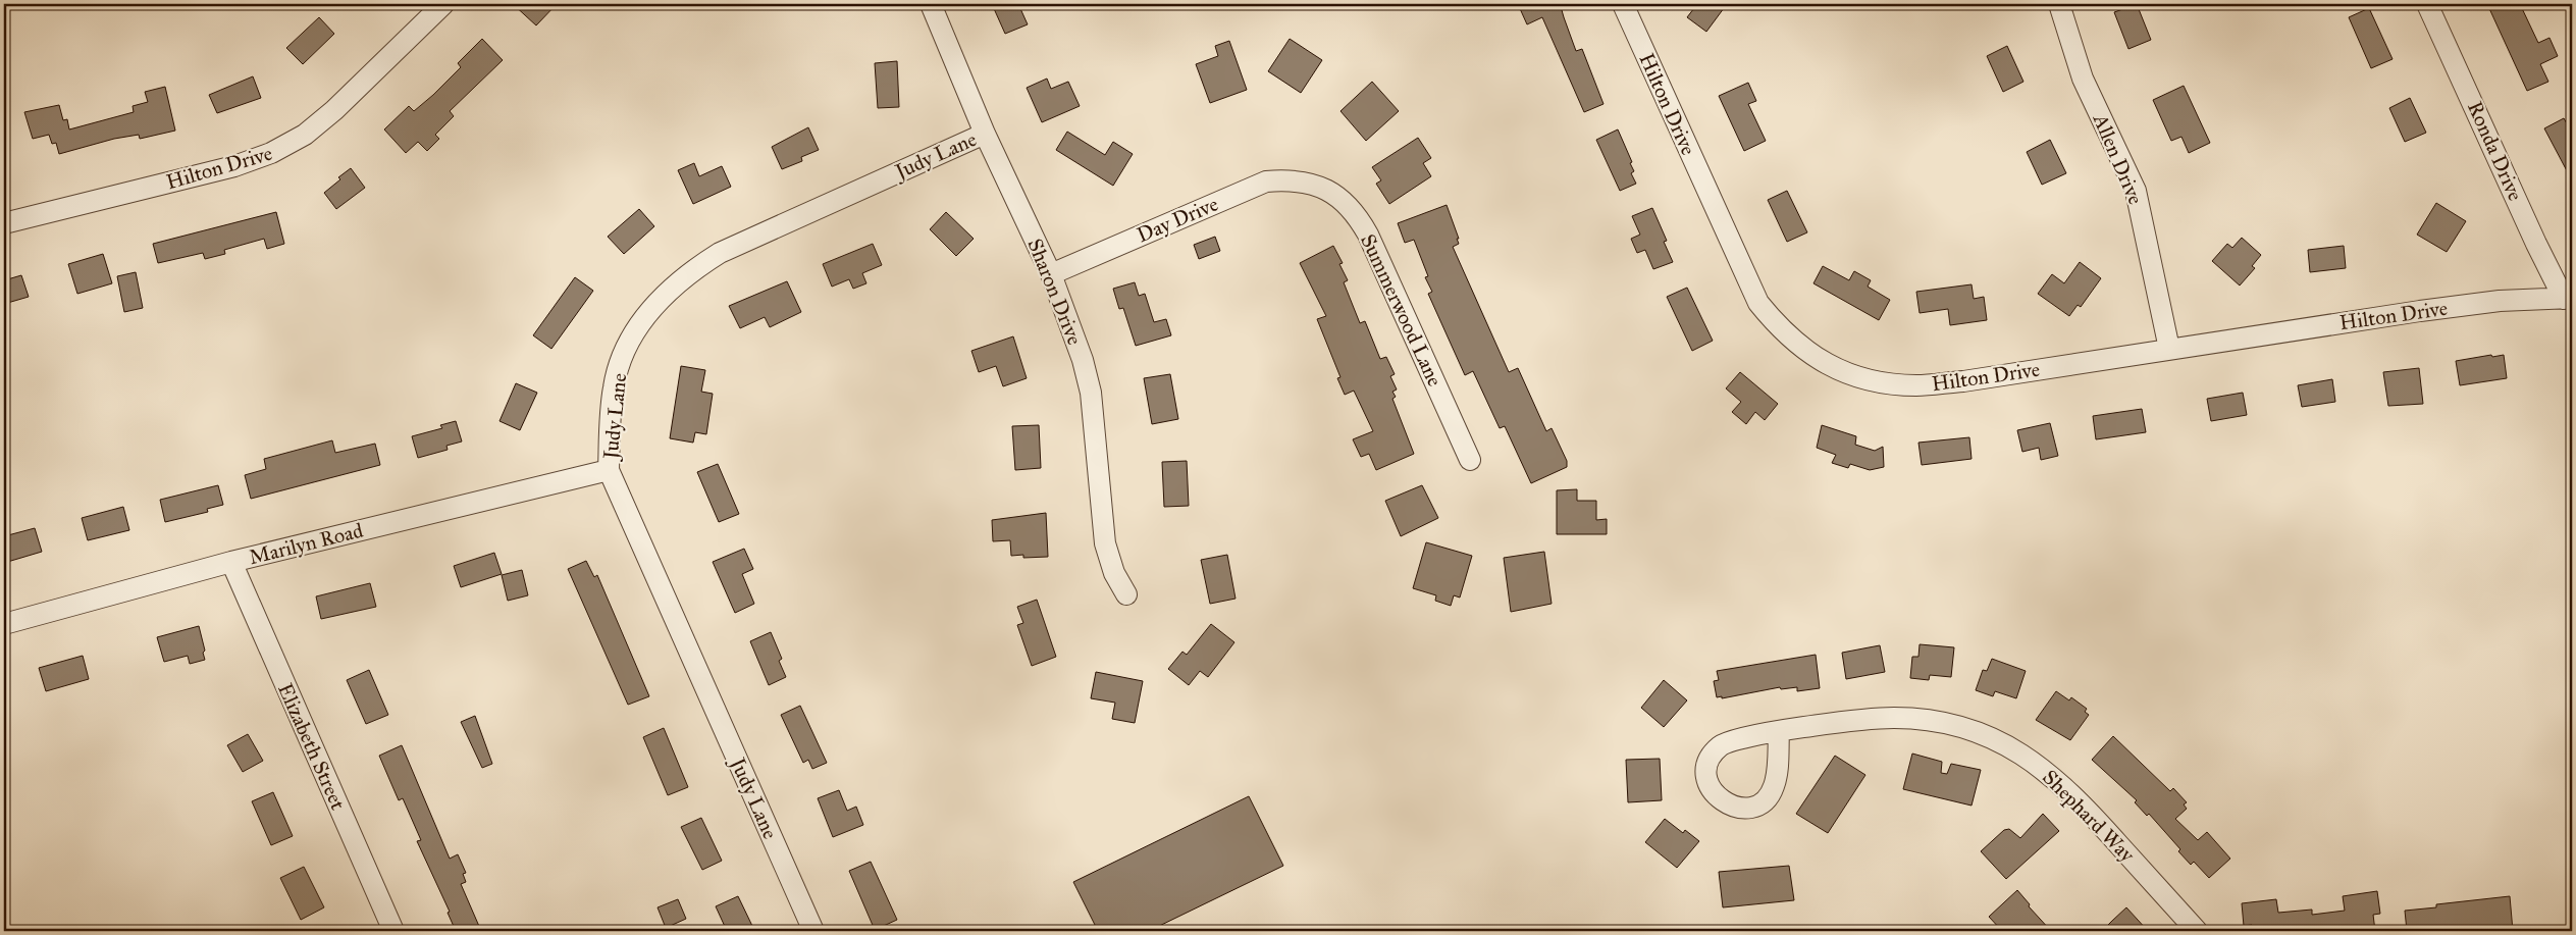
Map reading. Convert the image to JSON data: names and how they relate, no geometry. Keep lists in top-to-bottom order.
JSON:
{
  "streets": {
    "street": [
      "Hilton Drive",
      "Ronda Drive",
      "Judy Lane",
      "Allen Drive",
      "Day Drive",
      "Sharon Drive",
      "Summerwood Lane",
      "Marilyn Road",
      "Elizabeth Street",
      "Shephard Way"
    ]
  },
  "crossings": [
    ["Hilton Drive", "Ronda Drive"],
    ["Hilton Drive", "Allen Drive"],
    ["Judy Lane", "Sharon Drive"],
    ["Judy Lane", "Marilyn Road"],
    ["Day Drive", "Sharon Drive"],
    ["Day Drive", "Summerwood Lane"],
    ["Marilyn Road", "Elizabeth Street"]
  ]
}
